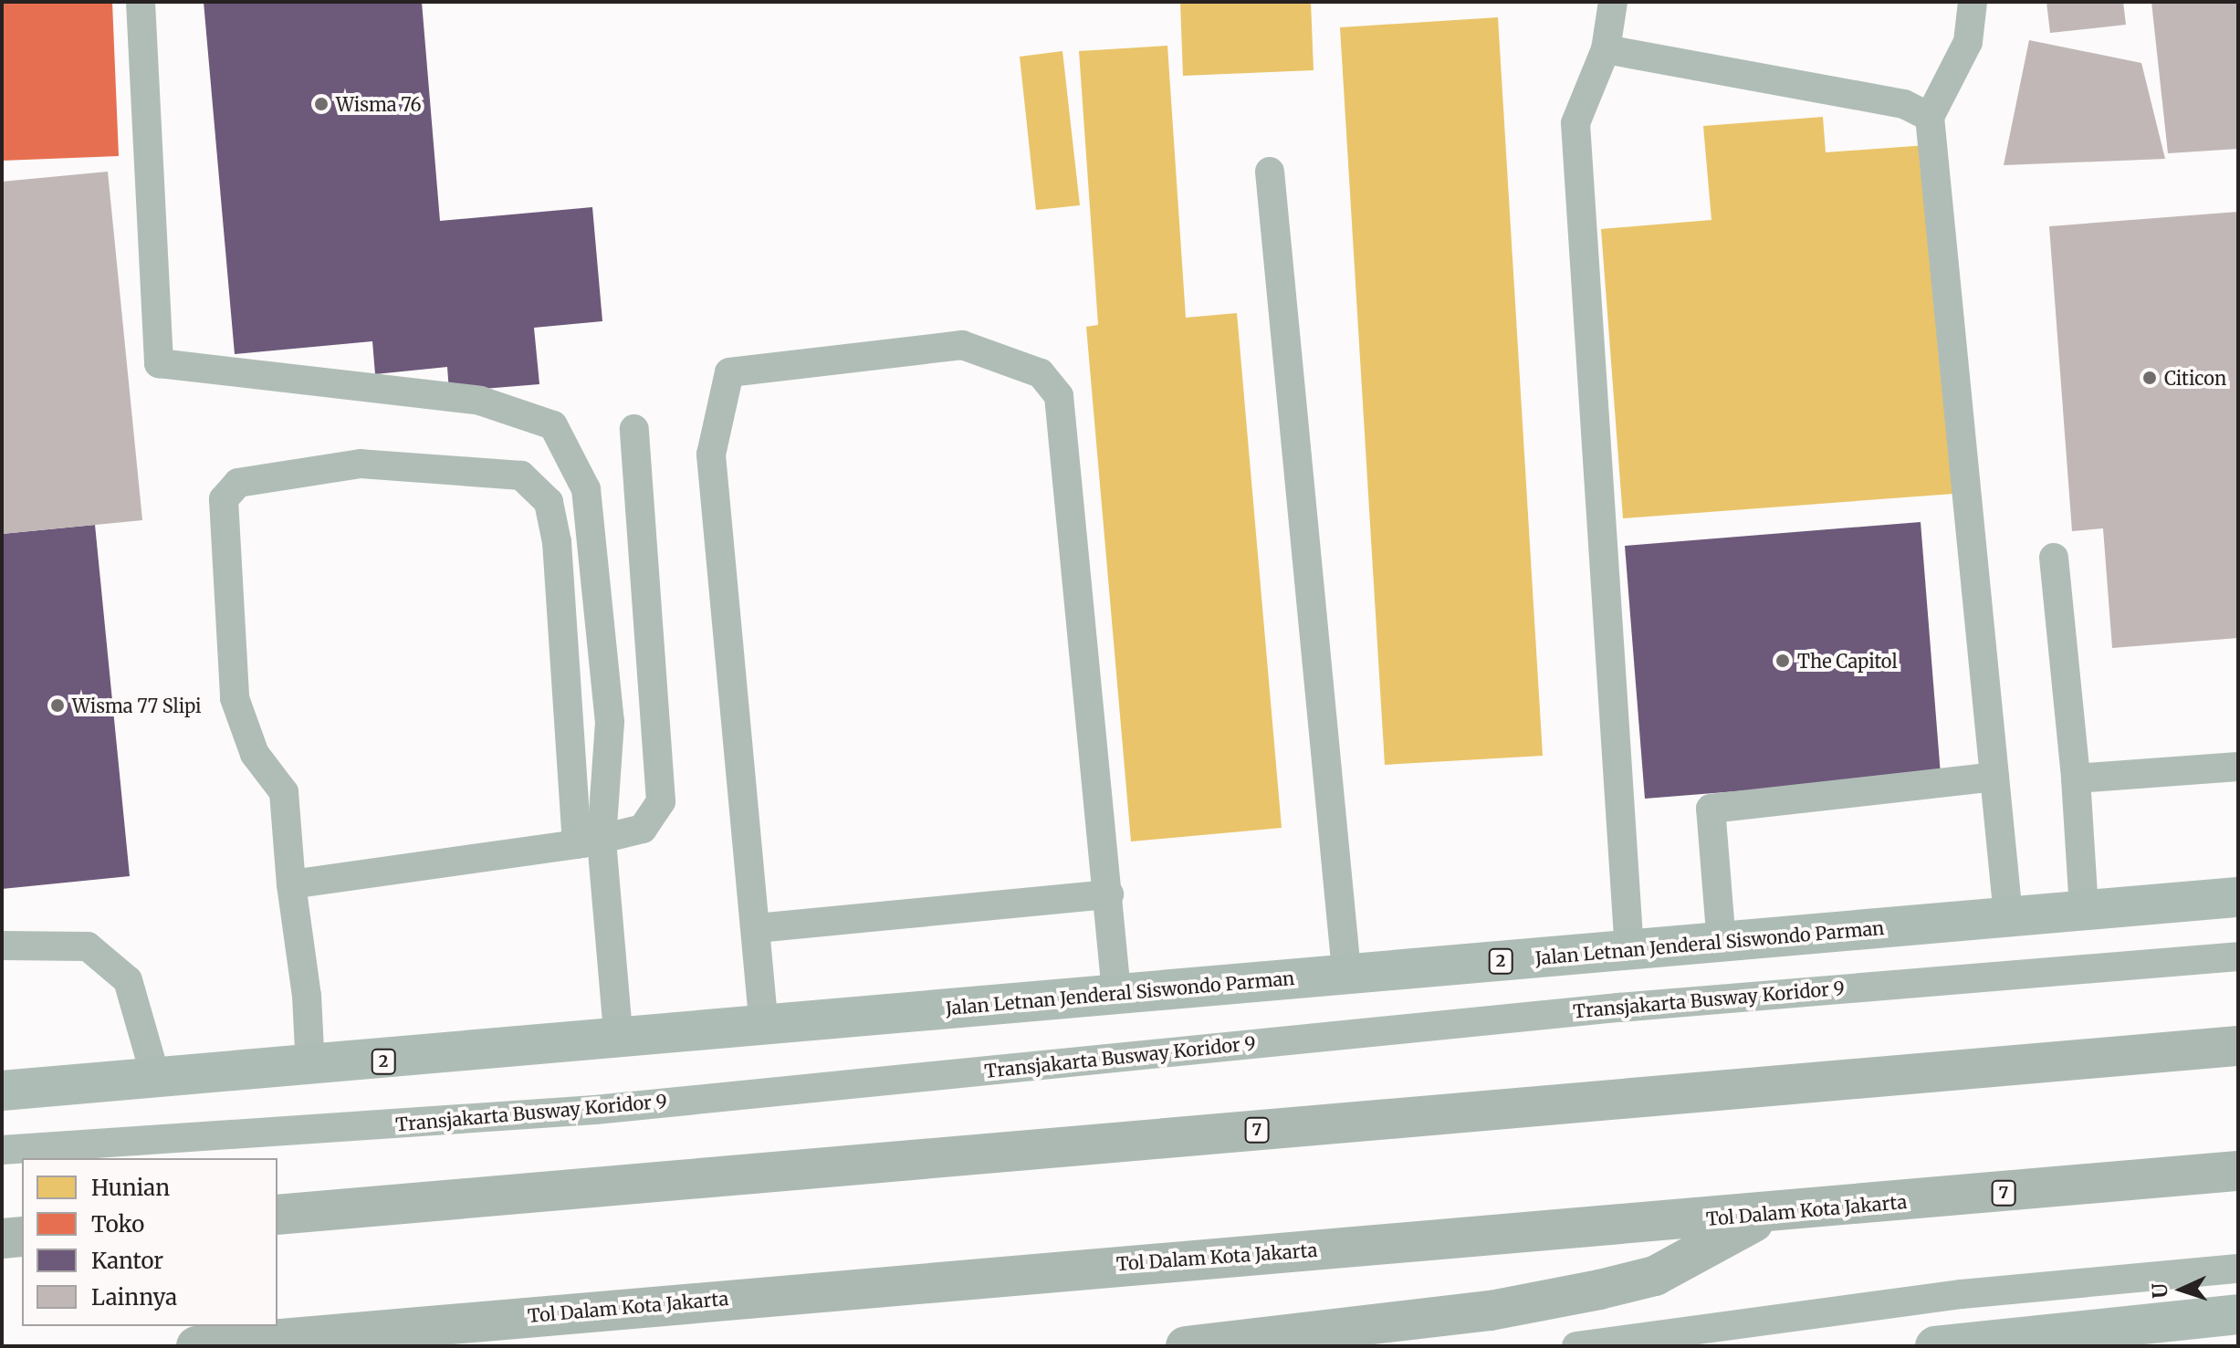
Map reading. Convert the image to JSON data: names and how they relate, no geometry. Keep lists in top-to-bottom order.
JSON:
{
  "streets": {
    "highway": [
      "Jalan Letnan Jenderal Siswondo Parman",
      "2",
      "7",
      "Tol Dalam Kota Jakarta"
    ],
    "lane": ["Transjakarta Busway Koridor 9"]
  },
  "places": [
    "Wisma 76",
    "Citicon",
    "The Capitol",
    "Wisma 77 Slipi"
  ],
  "legend": [
    "Hunian",
    "Toko",
    "Kantor",
    "Lainnya"
  ],
  "north": "left"
}
